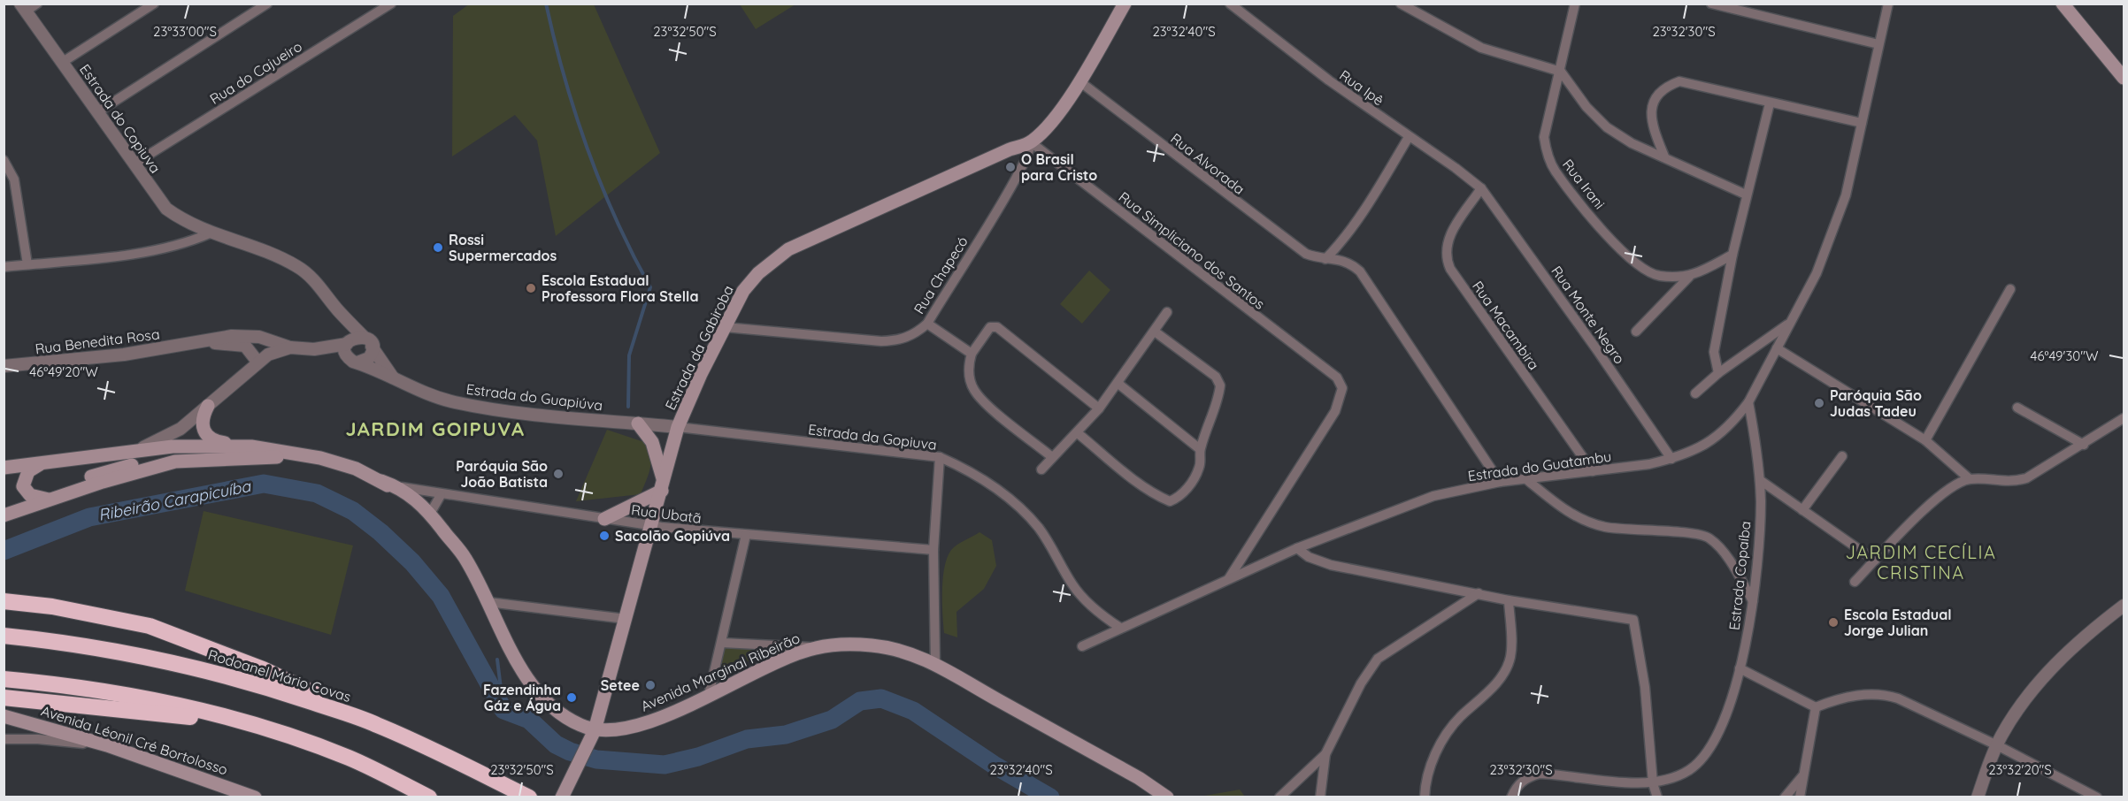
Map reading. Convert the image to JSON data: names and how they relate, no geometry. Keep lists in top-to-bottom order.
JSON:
{
  "streets": {
    "highway": ["Rodoanel Mário Covas"],
    "main road": ["Estrada da Gabiroba", "Avenida Marginal Ribeirão", "Avenida Léonil Cré Bortolosso"],
    "street": [
      "Rua do Cajueiro",
      "Rua Ipê",
      "Estrada do Copiuva",
      "Rua Alvorada",
      "Rua Irani",
      "Rua Simpliciano dos Santos",
      "Rua Chapecó",
      "Rua Monte Negro",
      "Rua Macambira",
      "Rua Benedita Rosa",
      "Estrada do Guapiúva",
      "Estrada da Gopiuva",
      "Estrada do Guatambu",
      "Rua Ubatã",
      "Estrada Copaíba"
    ]
  },
  "crossings": [
    ["Rua do Cajueiro", "Estrada do Copiuva"],
    ["Rua Ipê", "Rua Monte Negro"],
    ["Rua Ipê", "Rua Macambira"],
    ["Estrada do Copiuva", "Estrada do Guapiúva"],
    ["Rua Alvorada", "Estrada da Gabiroba"],
    ["Rua Alvorada", "Estrada do Guatambu"],
    ["Rua Simpliciano dos Santos", "Rua Chapecó"],
    ["Rua Simpliciano dos Santos", "Estrada da Gabiroba"],
    ["Rua Simpliciano dos Santos", "Estrada do Guatambu"],
    ["Rua Chapecó", "Estrada da Gabiroba"],
    ["Rua Monte Negro", "Rua Macambira"],
    ["Rua Monte Negro", "Estrada do Guatambu"],
    ["Rua Macambira", "Estrada do Guatambu"],
    ["Rua Benedita Rosa", "Estrada do Guapiúva"],
    ["Estrada da Gabiroba", "Estrada do Guapiúva"],
    ["Estrada da Gabiroba", "Estrada da Gopiuva"],
    ["Estrada da Gabiroba", "Rua Ubatã"],
    ["Estrada da Gabiroba", "Avenida Marginal Ribeirão"],
    ["Estrada do Guapiúva", "Estrada da Gopiuva"],
    ["Estrada da Gopiuva", "Estrada do Guatambu"],
    ["Estrada do Guatambu", "Estrada Copaíba"]
  ],
  "districts": ["JARDIM GOIPUVA", "JARDIM CECÍLIA CRISTINA"],
  "water": ["Ribeirão Carapicuíba"],
  "places": [
    "O Brasil para Cristo",
    "Rossi Supermercados",
    "Escola Estadual Professora Flora Stella",
    "Paróquia São Judas Tadeu",
    "Paróquia São João Batista",
    "Sacolão Gopiúva",
    "Escola Estadual Jorge Julian",
    "Setee",
    "Fazendinha Gáz e Água"
  ],
  "coordinates": [
    "23°33'00\"S",
    "23°32'50\"S",
    "23°32'40\"S",
    "23°32'30\"S",
    "46°49'30\"W",
    "46°49'20\"W",
    "23°32'20\"S"
  ]
}
